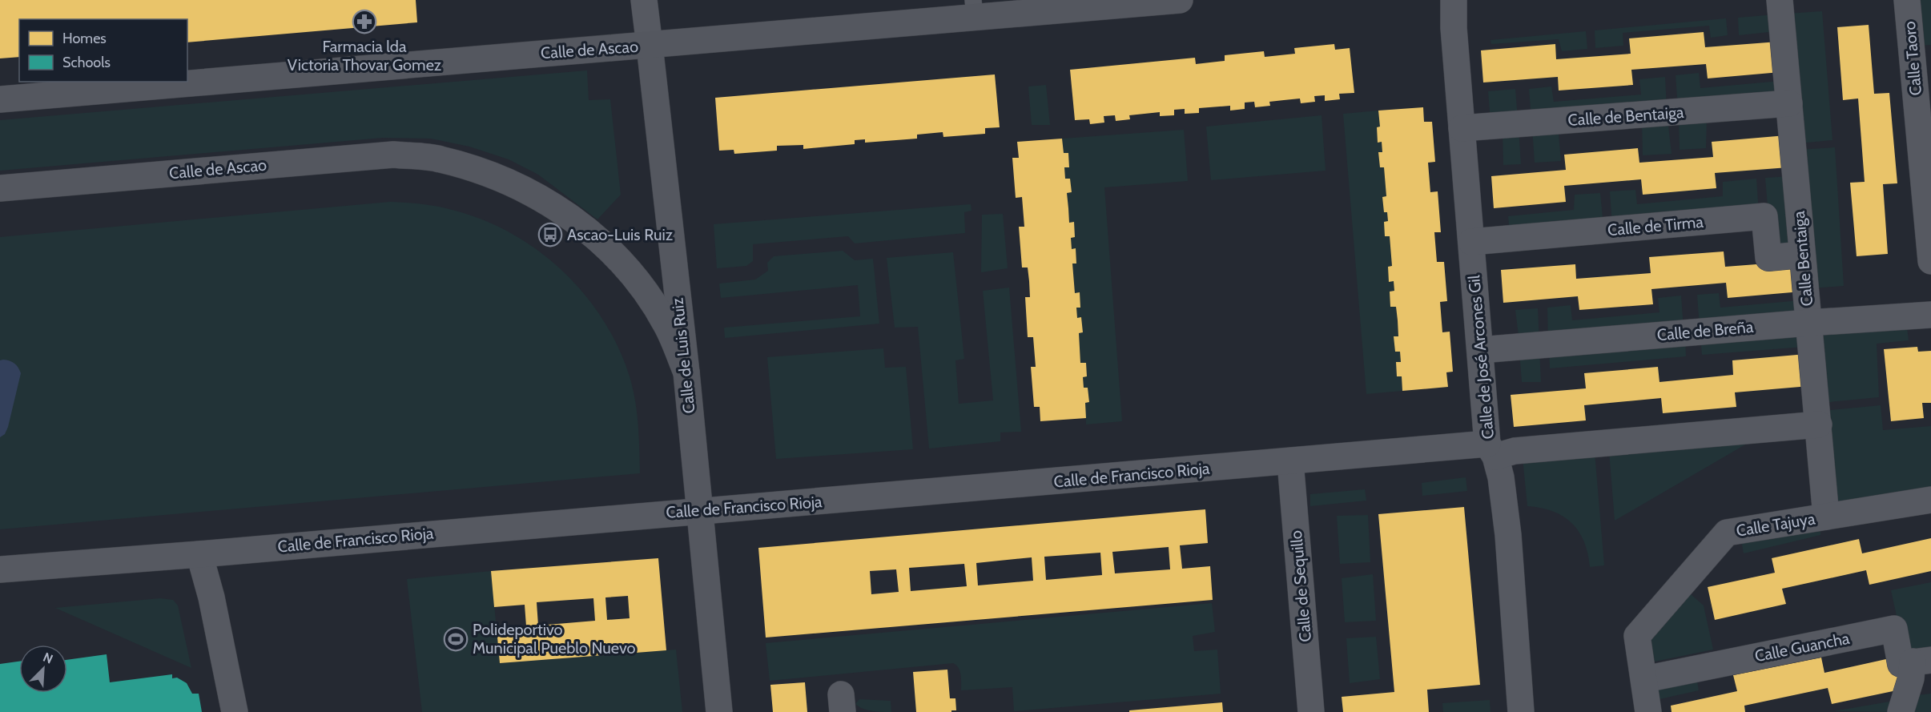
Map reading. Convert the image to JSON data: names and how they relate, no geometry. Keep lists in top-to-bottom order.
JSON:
{
  "streets": {
    "street": [
      "Calle de Ascao",
      "Calle Taoro",
      "Calle de Bentaiga",
      "Calle de Tirma",
      "Calle Bentaiga",
      "Calle de Breña",
      "Calle de Luis Ruiz",
      "Calle de José Arcones Gil",
      "Calle de Francisco Rioja",
      "Calle Tajuya",
      "Calle de Sequillo",
      "Calle Guancha"
    ]
  },
  "crossings": [
    ["Calle de Ascao", "Calle de Luis Ruiz"],
    ["Calle de Bentaiga", "Calle Bentaiga"],
    ["Calle de Bentaiga", "Calle de José Arcones Gil"],
    ["Calle de Tirma", "Calle Bentaiga"],
    ["Calle de Tirma", "Calle de José Arcones Gil"],
    ["Calle Bentaiga", "Calle de Breña"],
    ["Calle Bentaiga", "Calle de Francisco Rioja"],
    ["Calle Bentaiga", "Calle Tajuya"],
    ["Calle de Breña", "Calle de José Arcones Gil"],
    ["Calle de Luis Ruiz", "Calle de Francisco Rioja"],
    ["Calle de José Arcones Gil", "Calle de Francisco Rioja"],
    ["Calle de Francisco Rioja", "Calle de Sequillo"],
    ["Calle Tajuya", "Calle Guancha"]
  ],
  "places": {
    "pharmacy": ["Farmacia lda Victoria Thovar Gomez"],
    "bus stop": ["Ascao-Luis Ruiz"],
    "sports": ["Polideportivo Municipal Pueblo Nuevo"]
  },
  "legend": ["Homes", "Schools"],
  "north": "top right"
}
